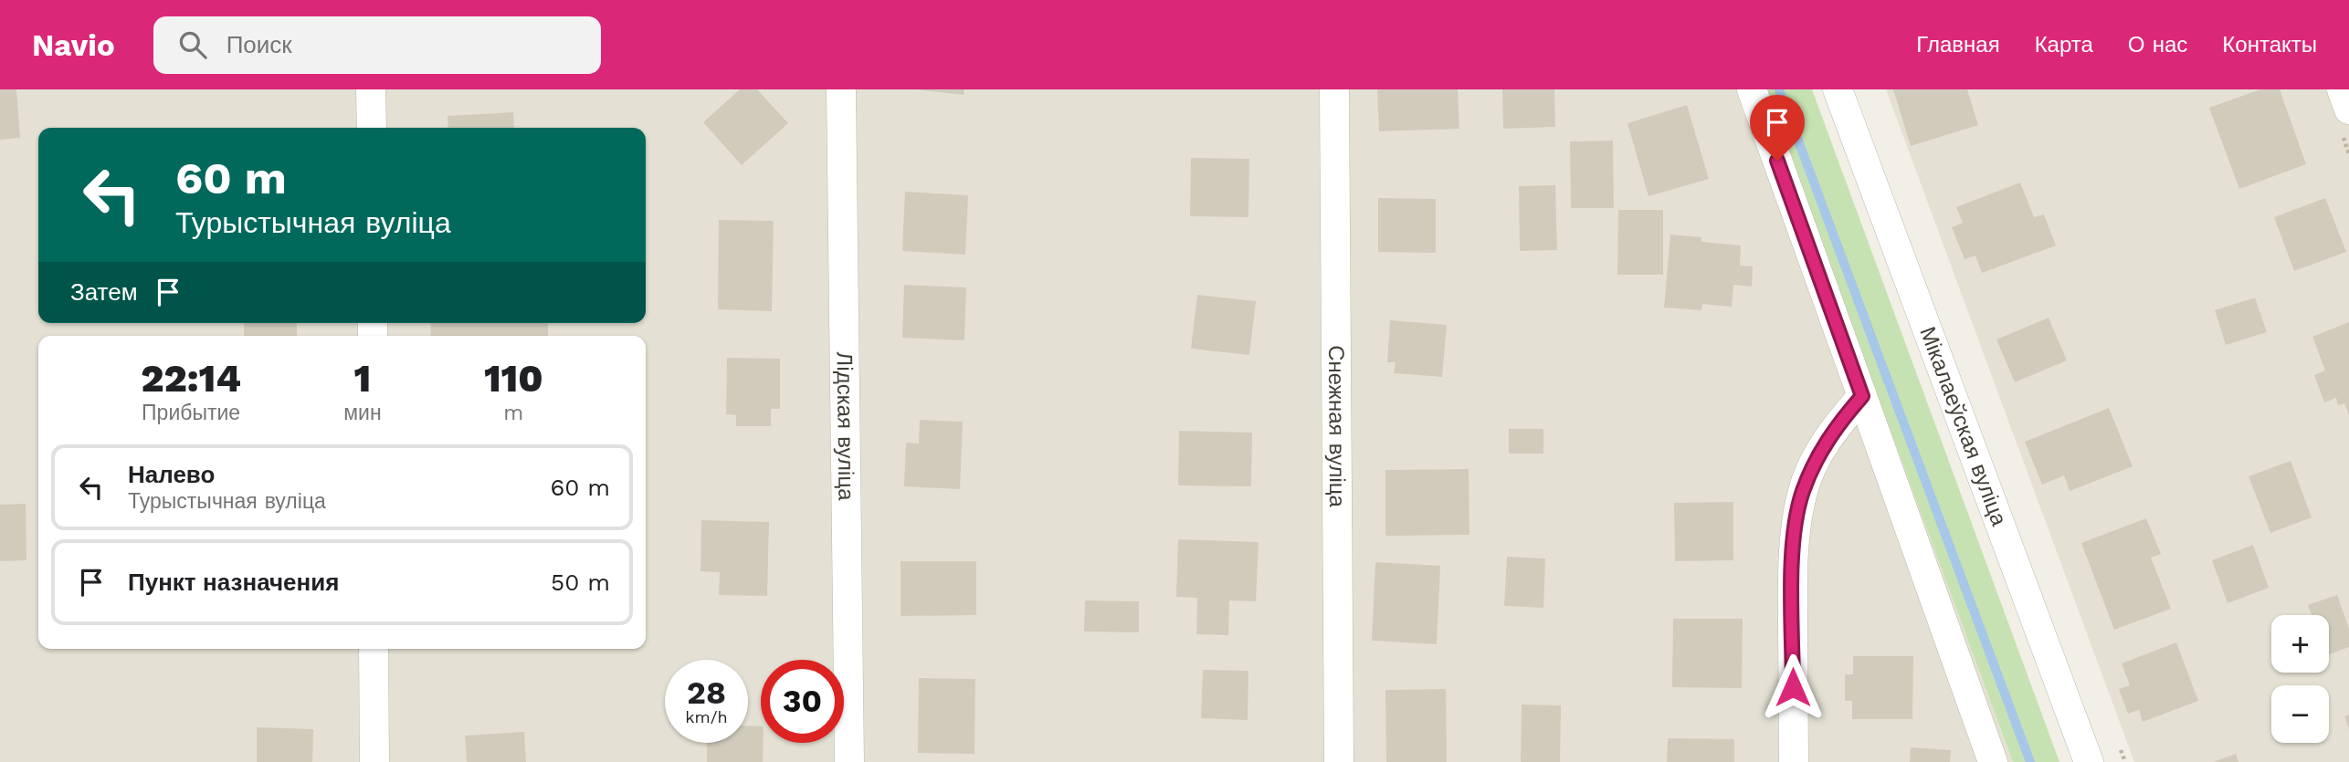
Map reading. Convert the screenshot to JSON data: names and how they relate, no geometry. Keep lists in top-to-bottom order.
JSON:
{
  "streets": {
    "street": ["Снежная вуліца", "Лідская вуліца", "Мікалаеўская вуліца"]
  },
  "page": {
    "header": "Navio",
    "search": "Поиск",
    "nav": [
      "Главная",
      "Карта",
      "О нас",
      "Контакты"
    ],
    "turn": ["60 m", "Турыстычная вуліца"],
    "then": "Затем",
    "eta": [
      "22:14",
      "Прибытие",
      "1",
      "мин",
      "110",
      "m"
    ],
    "list": [
      {
        "name": "Налево",
        "note": "Турыстычная вуліца",
        "value": "60 m"
      },
      {
        "name": "Пункт назначения",
        "value": "50 m"
      }
    ],
    "map_buttons": ["+", "−"],
    "speed": "28 km/h",
    "limit": "30"
  }
}
